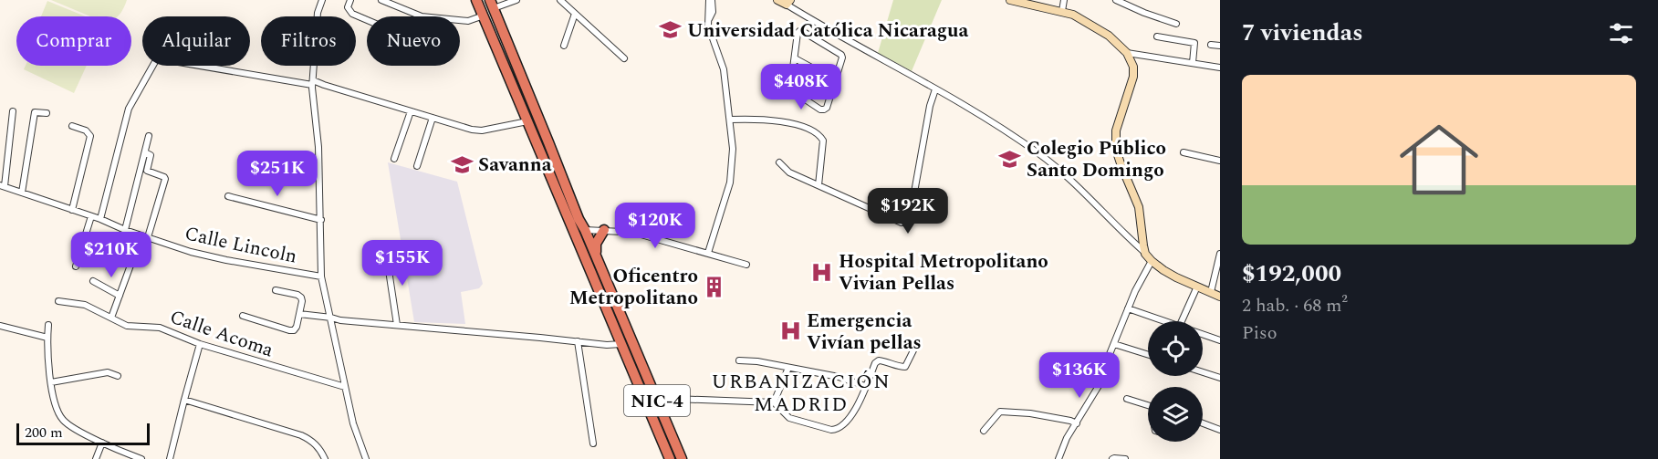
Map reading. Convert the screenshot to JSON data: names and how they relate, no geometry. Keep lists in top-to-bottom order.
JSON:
{
  "streets": {
    "highway": ["NIC-4"],
    "street": ["Calle Lincoln", "Calle Acoma"]
  },
  "districts": ["URBANIZACIÓN MADRID"],
  "places": {
    "school or university": ["Universidad Católica Nicaragua", "Colegio Público Santo Domingo", "Savanna"],
    "hospital": ["Hospital Metropolitano Vivian Pellas", "Emergencia Vivían pellas"],
    "building": ["Oficentro Metropolitano"]
  },
  "scale_bar": "200 m",
  "page": {
    "heading": "7 viviendas",
    "chip": [
      "Comprar",
      "Alquilar",
      "Filtros",
      "Nuevo"
    ],
    "price": [
      "$408K",
      "$251K",
      "$192K",
      "$120K",
      "$210K",
      "$155K",
      "$136K"
    ],
    "list": [
      {
        "name": "$192,000",
        "note": "2 hab. · 68 m² · Piso"
      }
    ],
    "scale": "200 m"
  }
}
